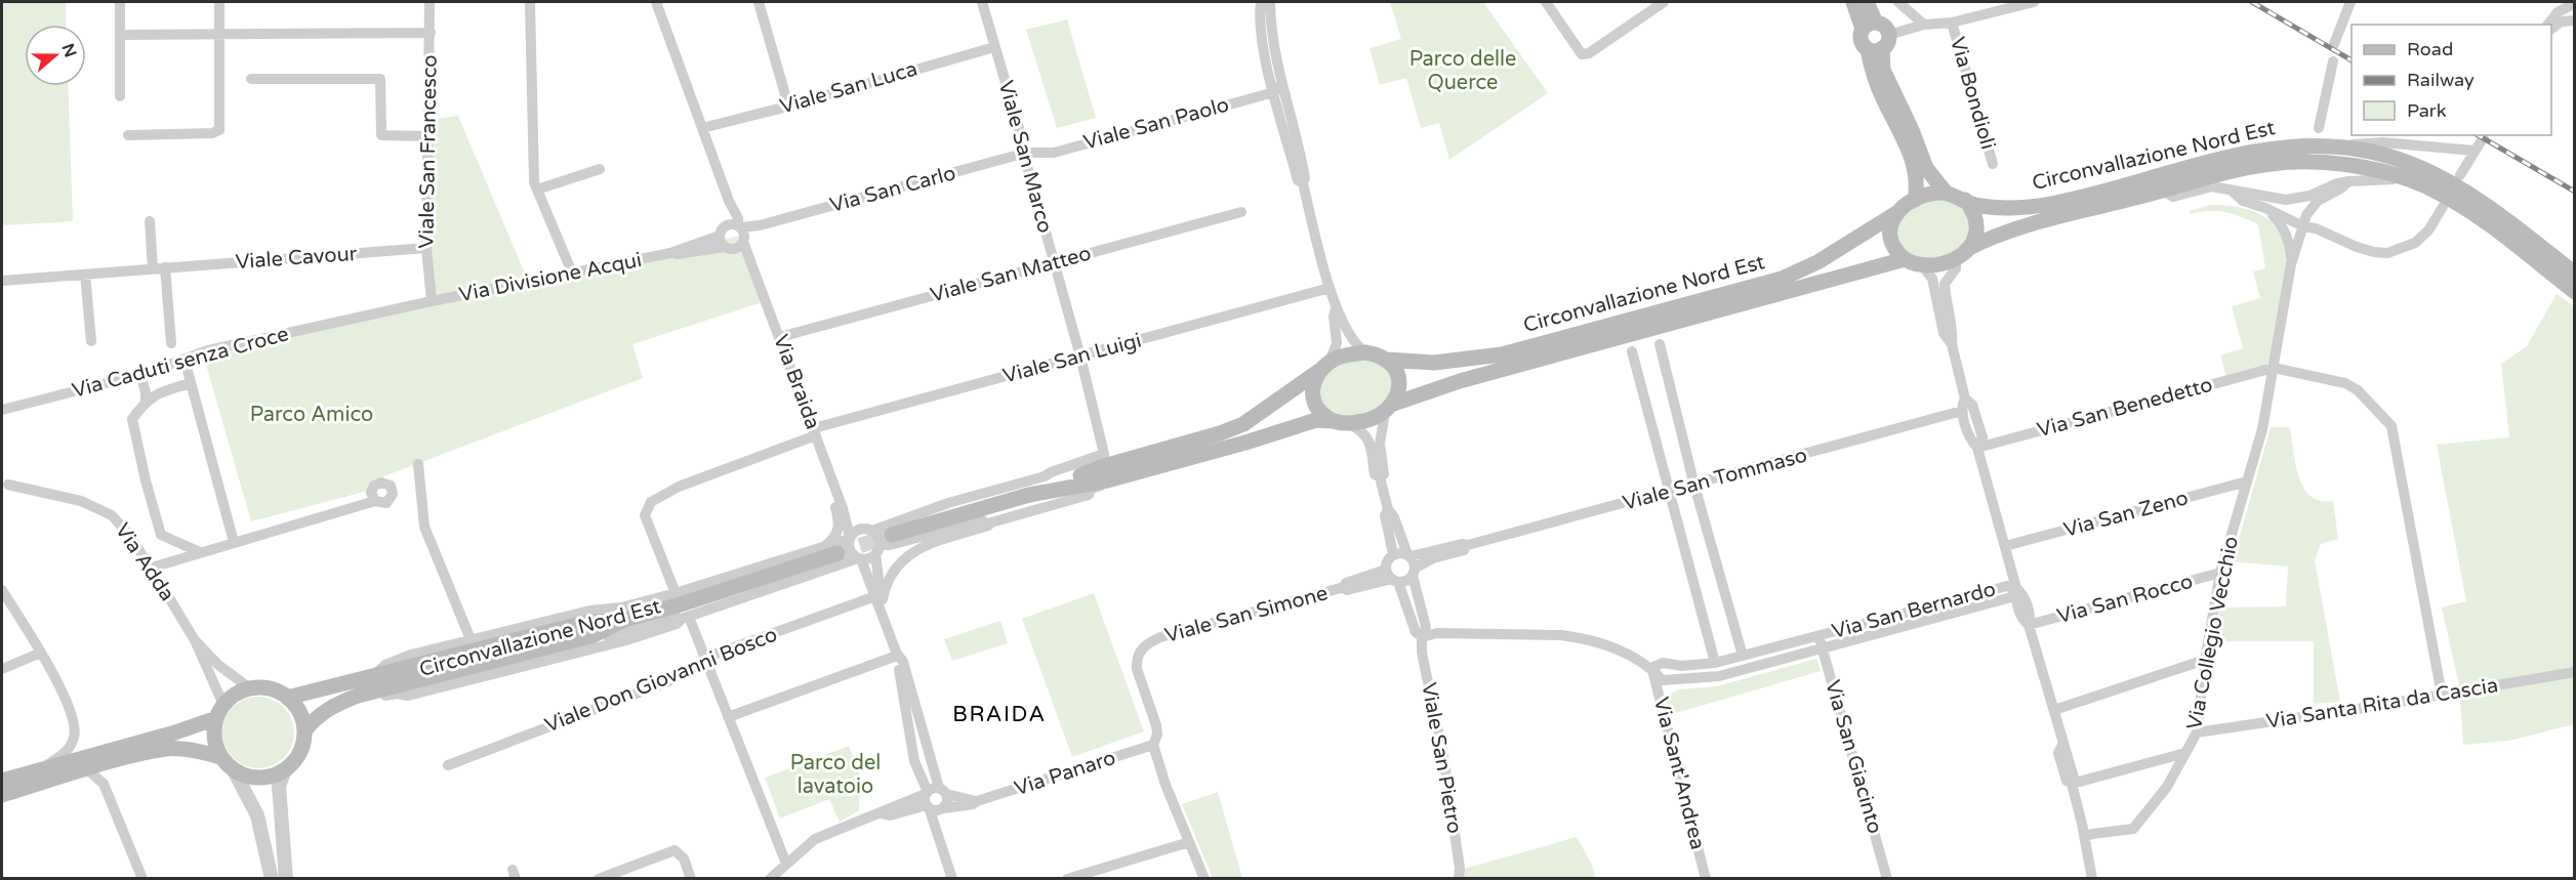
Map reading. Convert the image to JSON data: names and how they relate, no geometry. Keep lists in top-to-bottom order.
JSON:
{
  "streets": {
    "main road": ["Circonvallazione Nord Est"],
    "street": [
      "Viale San Luca",
      "Via Bondioli",
      "Viale San Paolo",
      "Viale San Francesco",
      "Viale San Marco",
      "Via San Carlo",
      "Viale Cavour",
      "Viale San Matteo",
      "Via Divisione Acqui",
      "Viale San Luigi",
      "Via Caduti senza Croce",
      "Via Braida",
      "Via San Benedetto",
      "Viale San Tommaso",
      "Via San Zeno",
      "Via Adda",
      "Via San Rocco",
      "Via San Bernardo",
      "Viale San Simone",
      "Via Collegio Vecchio",
      "Viale Don Giovanni Bosco",
      "Via Santa Rita da Cascia",
      "Via San Giacinto",
      "Viale San Pietro",
      "Via Panaro",
      "Via Sant'Andrea"
    ]
  },
  "crossings": [
    ["Viale San Luca", "Viale San Marco"],
    ["Viale San Luca", "Via Braida"],
    ["Viale San Paolo", "Viale San Marco"],
    ["Viale San Paolo", "Via San Carlo"],
    ["Viale San Francesco", "Viale Cavour"],
    ["Viale San Francesco", "Via Divisione Acqui"],
    ["Viale San Francesco", "Via Caduti senza Croce"],
    ["Circonvallazione Nord Est", "Via Braida"],
    ["Circonvallazione Nord Est", "Via Adda"],
    ["Circonvallazione Nord Est", "Via Collegio Vecchio"],
    ["Viale San Marco", "Via San Carlo"],
    ["Viale San Marco", "Viale San Matteo"],
    ["Viale San Marco", "Viale San Luigi"],
    ["Via San Carlo", "Via Divisione Acqui"],
    ["Via San Carlo", "Via Braida"],
    ["Viale San Matteo", "Via Braida"],
    ["Via Divisione Acqui", "Via Caduti senza Croce"],
    ["Via Divisione Acqui", "Via Braida"],
    ["Viale San Luigi", "Via Braida"],
    ["Via Braida", "Viale Don Giovanni Bosco"],
    ["Via Braida", "Via Panaro"],
    ["Via San Benedetto", "Via Collegio Vecchio"],
    ["Viale San Tommaso", "Viale San Simone"],
    ["Viale San Tommaso", "Viale San Pietro"],
    ["Via San Zeno", "Via Collegio Vecchio"],
    ["Via San Rocco", "Via Collegio Vecchio"],
    ["Via San Bernardo", "Via San Giacinto"],
    ["Via San Bernardo", "Viale San Pietro"],
    ["Via San Bernardo", "Via Sant'Andrea"],
    ["Viale San Simone", "Viale San Pietro"],
    ["Viale San Simone", "Via Panaro"],
    ["Via Collegio Vecchio", "Via Santa Rita da Cascia"]
  ],
  "districts": ["BRAIDA"],
  "parks": ["Parco delle Querce", "Parco Amico", "Parco del lavatoio"],
  "legend": ["Road", "Railway", "Park"],
  "north": "right"
}
